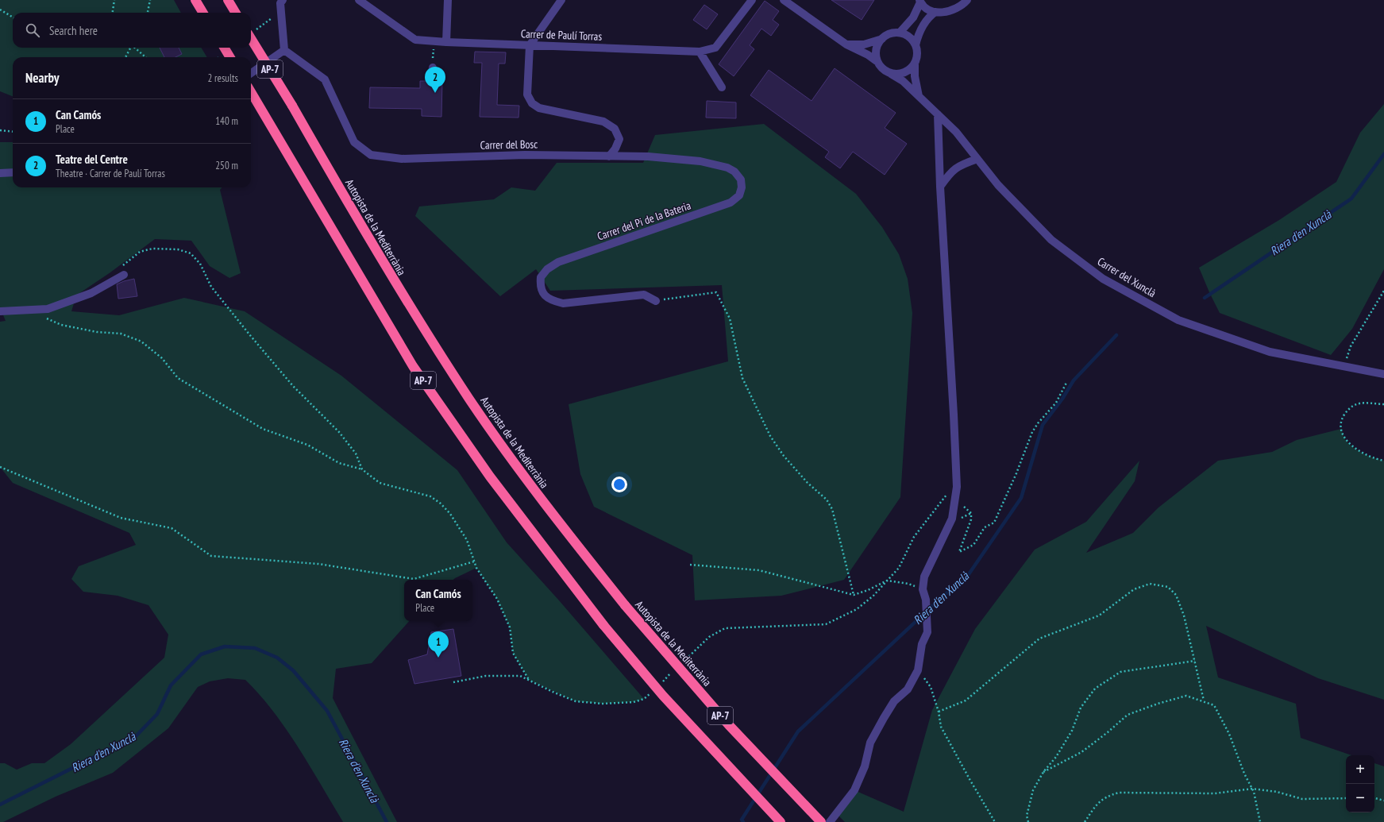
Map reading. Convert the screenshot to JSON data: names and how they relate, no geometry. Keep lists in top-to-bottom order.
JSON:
{
  "streets": {
    "highway": ["AP-7", "Autopista de la Mediterrània"],
    "street": [
      "Carrer de Paulí Torras",
      "Carrer del Bosc",
      "Carrer del Pi de la Bateria",
      "Carrer del Xunclà"
    ]
  },
  "crossings": [
    ["Carrer del Bosc", "Carrer del Pi de la Bateria"]
  ],
  "water": ["Riera d'en Xunclà"],
  "page": {
    "search": "Search here",
    "heading": ["Nearby", "2 results"],
    "pins": ["2", "1"],
    "list": [
      {
        "mark": "1",
        "name": "Can Camós",
        "note": "Place",
        "value": "140 m"
      },
      {
        "mark": "2",
        "name": "Teatre del Centre",
        "note": "Theatre · Carrer de Paulí Torras",
        "value": "250 m"
      }
    ],
    "popup": ["Can Camós", "Place"],
    "map_buttons": ["+", "−"]
  }
}
